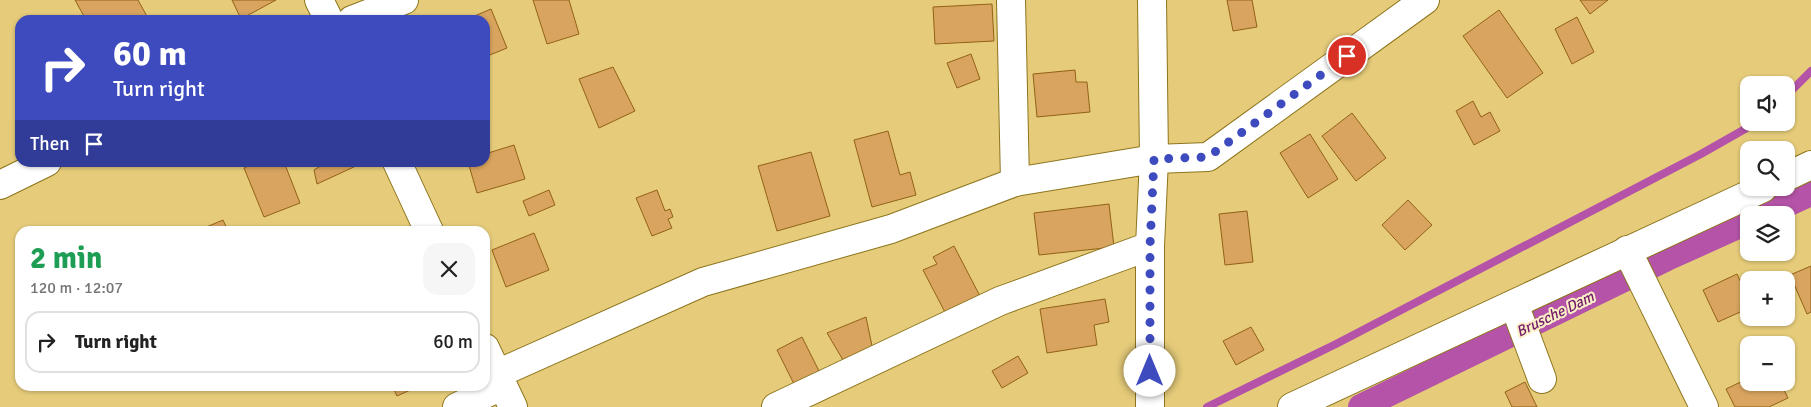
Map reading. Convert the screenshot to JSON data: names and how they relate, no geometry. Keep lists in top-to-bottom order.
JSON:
{
  "water": ["Brusche Dam"],
  "page": {
    "turn": ["60 m", "Turn right"],
    "map_buttons": ["+", "−"],
    "then": "Then",
    "heading": ["2 min", "120 m · 12:07"],
    "list": [
      {
        "name": "Turn right",
        "value": "60 m"
      }
    ]
  }
}
